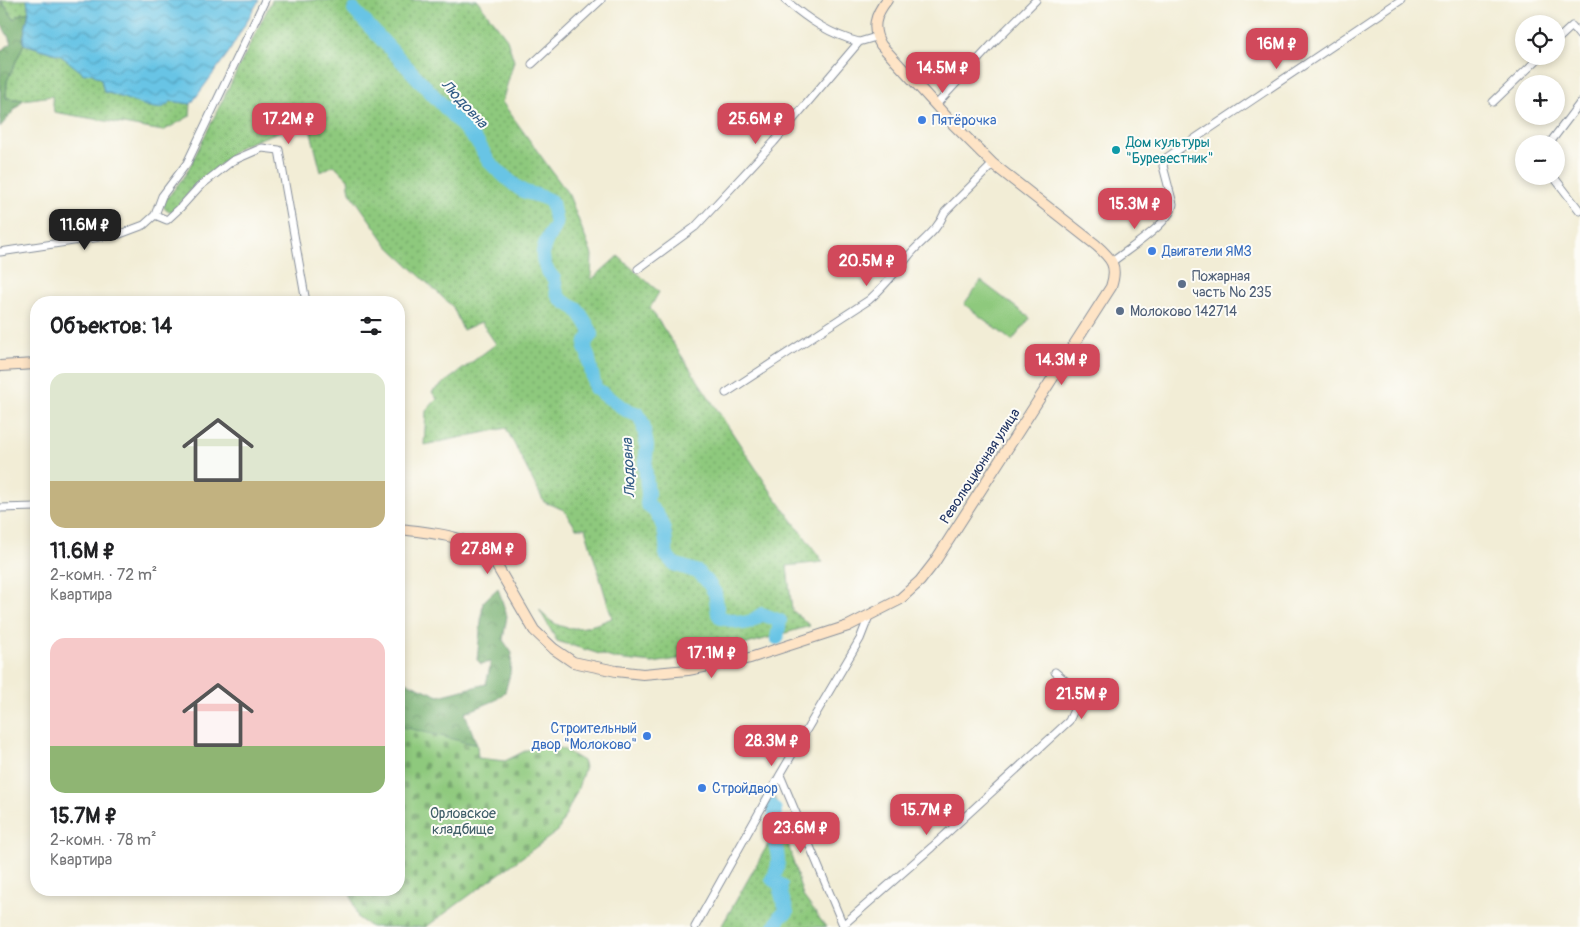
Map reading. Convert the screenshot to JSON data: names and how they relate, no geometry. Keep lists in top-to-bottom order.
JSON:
{
  "streets": {
    "main road": ["Революционная улица"]
  },
  "water": ["Людовна"],
  "parks": ["Орловское кладбище"],
  "places": [
    "Пятёрочка",
    "Дом культуры \"Буревестник\"",
    "Двигатели ЯМЗ",
    "Пожарная часть № 235",
    "Молоково 142714",
    "Строительный двор \"Молоково\"",
    "Стройдвор"
  ],
  "page": {
    "map_buttons": ["+", "−"],
    "price": [
      "16M ₽",
      "14.5M ₽",
      "17.2M ₽",
      "25.6M ₽",
      "15.3M ₽",
      "11.6M ₽",
      "20.5M ₽",
      "14.3M ₽",
      "27.8M ₽",
      "17.1M ₽",
      "21.5M ₽",
      "28.3M ₽",
      "15.7M ₽",
      "23.6M ₽"
    ],
    "heading": "Объектов: 14",
    "list": [
      {
        "name": "11.6M ₽",
        "note": "2-комн. · 72 m² · Квартира"
      },
      {
        "name": "15.7M ₽",
        "note": "2-комн. · 78 m² · Квартира"
      }
    ]
  }
}
